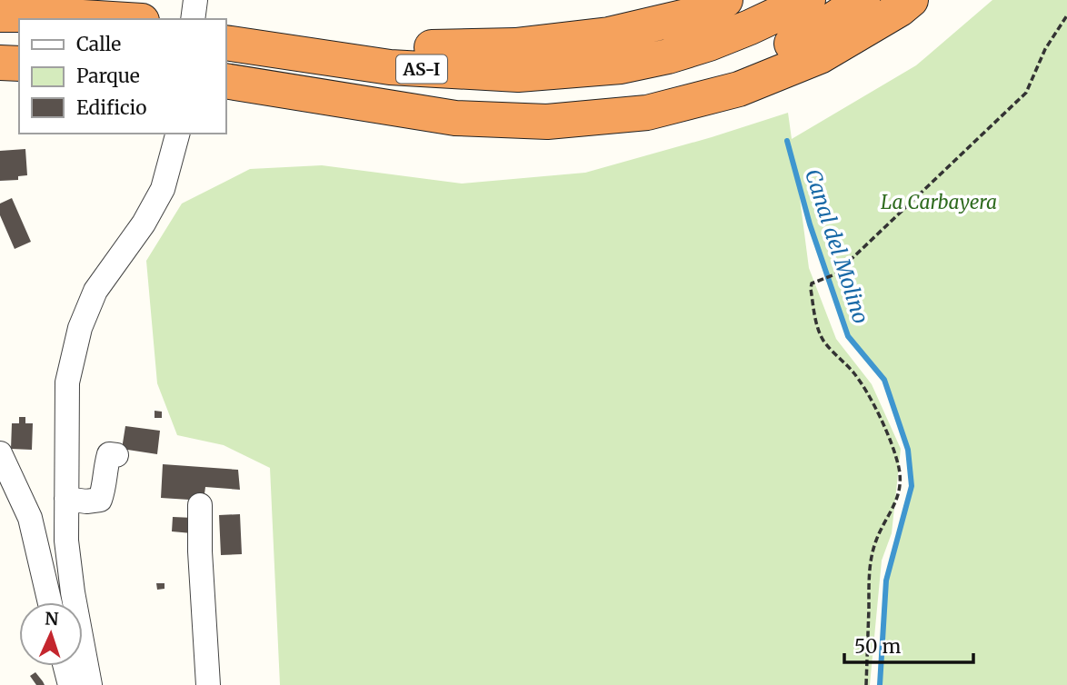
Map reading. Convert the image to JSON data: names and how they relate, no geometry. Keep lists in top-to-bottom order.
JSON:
{
  "streets": {
    "highway": ["AS-I"]
  },
  "water": ["Canal del Molino"],
  "parks": ["La Carbayera"],
  "legend": ["Calle", "Parque", "Edificio"],
  "scale_bar": "50 m",
  "north": "top"
}
